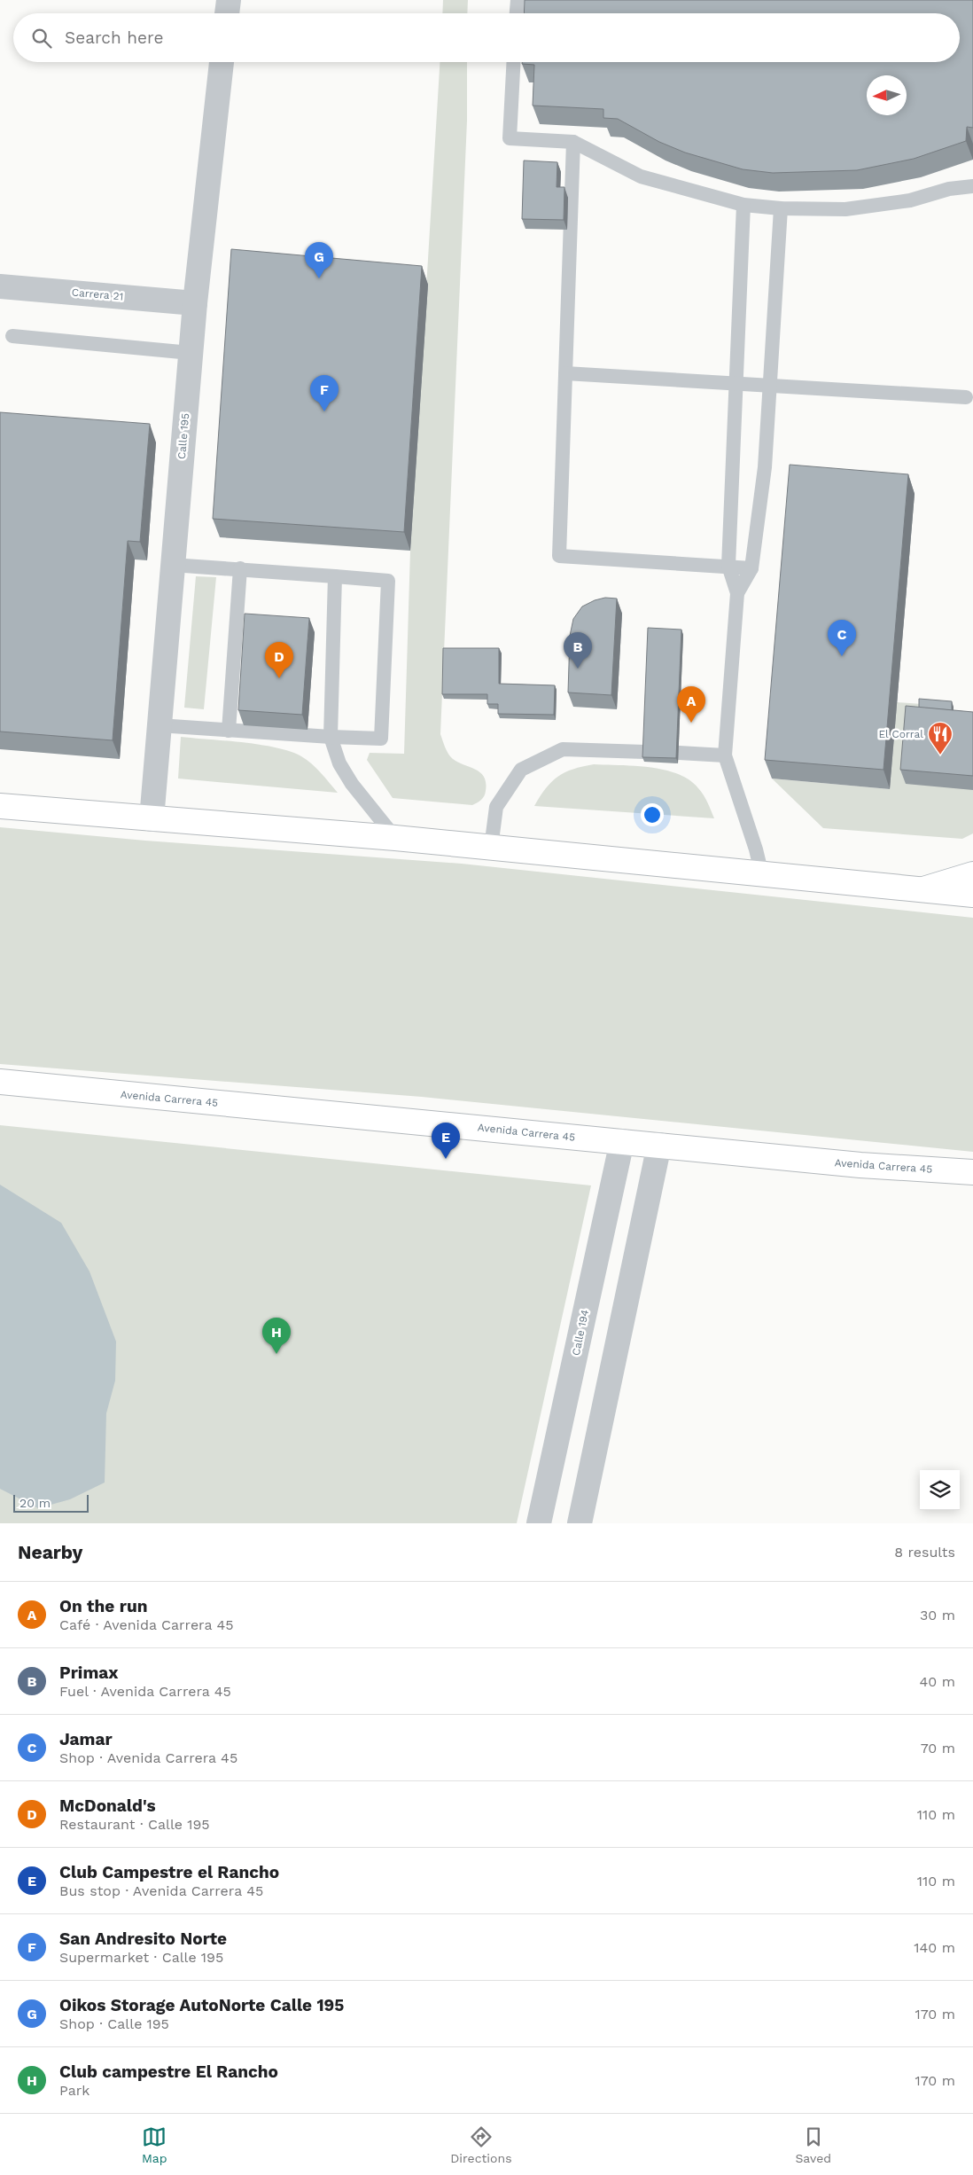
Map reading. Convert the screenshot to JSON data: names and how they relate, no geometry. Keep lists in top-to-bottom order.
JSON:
{
  "streets": {
    "main road": ["Avenida Carrera 45"],
    "street": ["Carrera 21", "Calle 195", "Calle 194"]
  },
  "crossings": [
    ["Carrera 21", "Calle 195"],
    ["Avenida Carrera 45", "Calle 194"]
  ],
  "places": {
    "restaurant": ["El Corral"]
  },
  "scale_bar": "20 m",
  "north": "left",
  "page": {
    "search": "Search here",
    "pins": [
      "G",
      "F",
      "C",
      "B",
      "D",
      "A",
      "E",
      "H"
    ],
    "scale": "20 m",
    "heading": ["Nearby", "8 results"],
    "list": [
      {
        "mark": "A",
        "name": "On the run",
        "note": "Café · Avenida Carrera 45",
        "value": "30 m"
      },
      {
        "mark": "B",
        "name": "Primax",
        "note": "Fuel · Avenida Carrera 45",
        "value": "40 m"
      },
      {
        "mark": "C",
        "name": "Jamar",
        "note": "Shop · Avenida Carrera 45",
        "value": "70 m"
      },
      {
        "mark": "D",
        "name": "McDonald's",
        "note": "Restaurant · Calle 195",
        "value": "110 m"
      },
      {
        "mark": "E",
        "name": "Club Campestre el Rancho",
        "note": "Bus stop · Avenida Carrera 45",
        "value": "110 m"
      },
      {
        "mark": "F",
        "name": "San Andresito Norte",
        "note": "Supermarket · Calle 195",
        "value": "140 m"
      },
      {
        "mark": "G",
        "name": "Oikos Storage AutoNorte Calle 195",
        "note": "Shop · Calle 195",
        "value": "170 m"
      },
      {
        "mark": "H",
        "name": "Club campestre El Rancho",
        "note": "Park",
        "value": "170 m"
      }
    ],
    "nav": ["Map", "Directions", "Saved"]
  }
}
